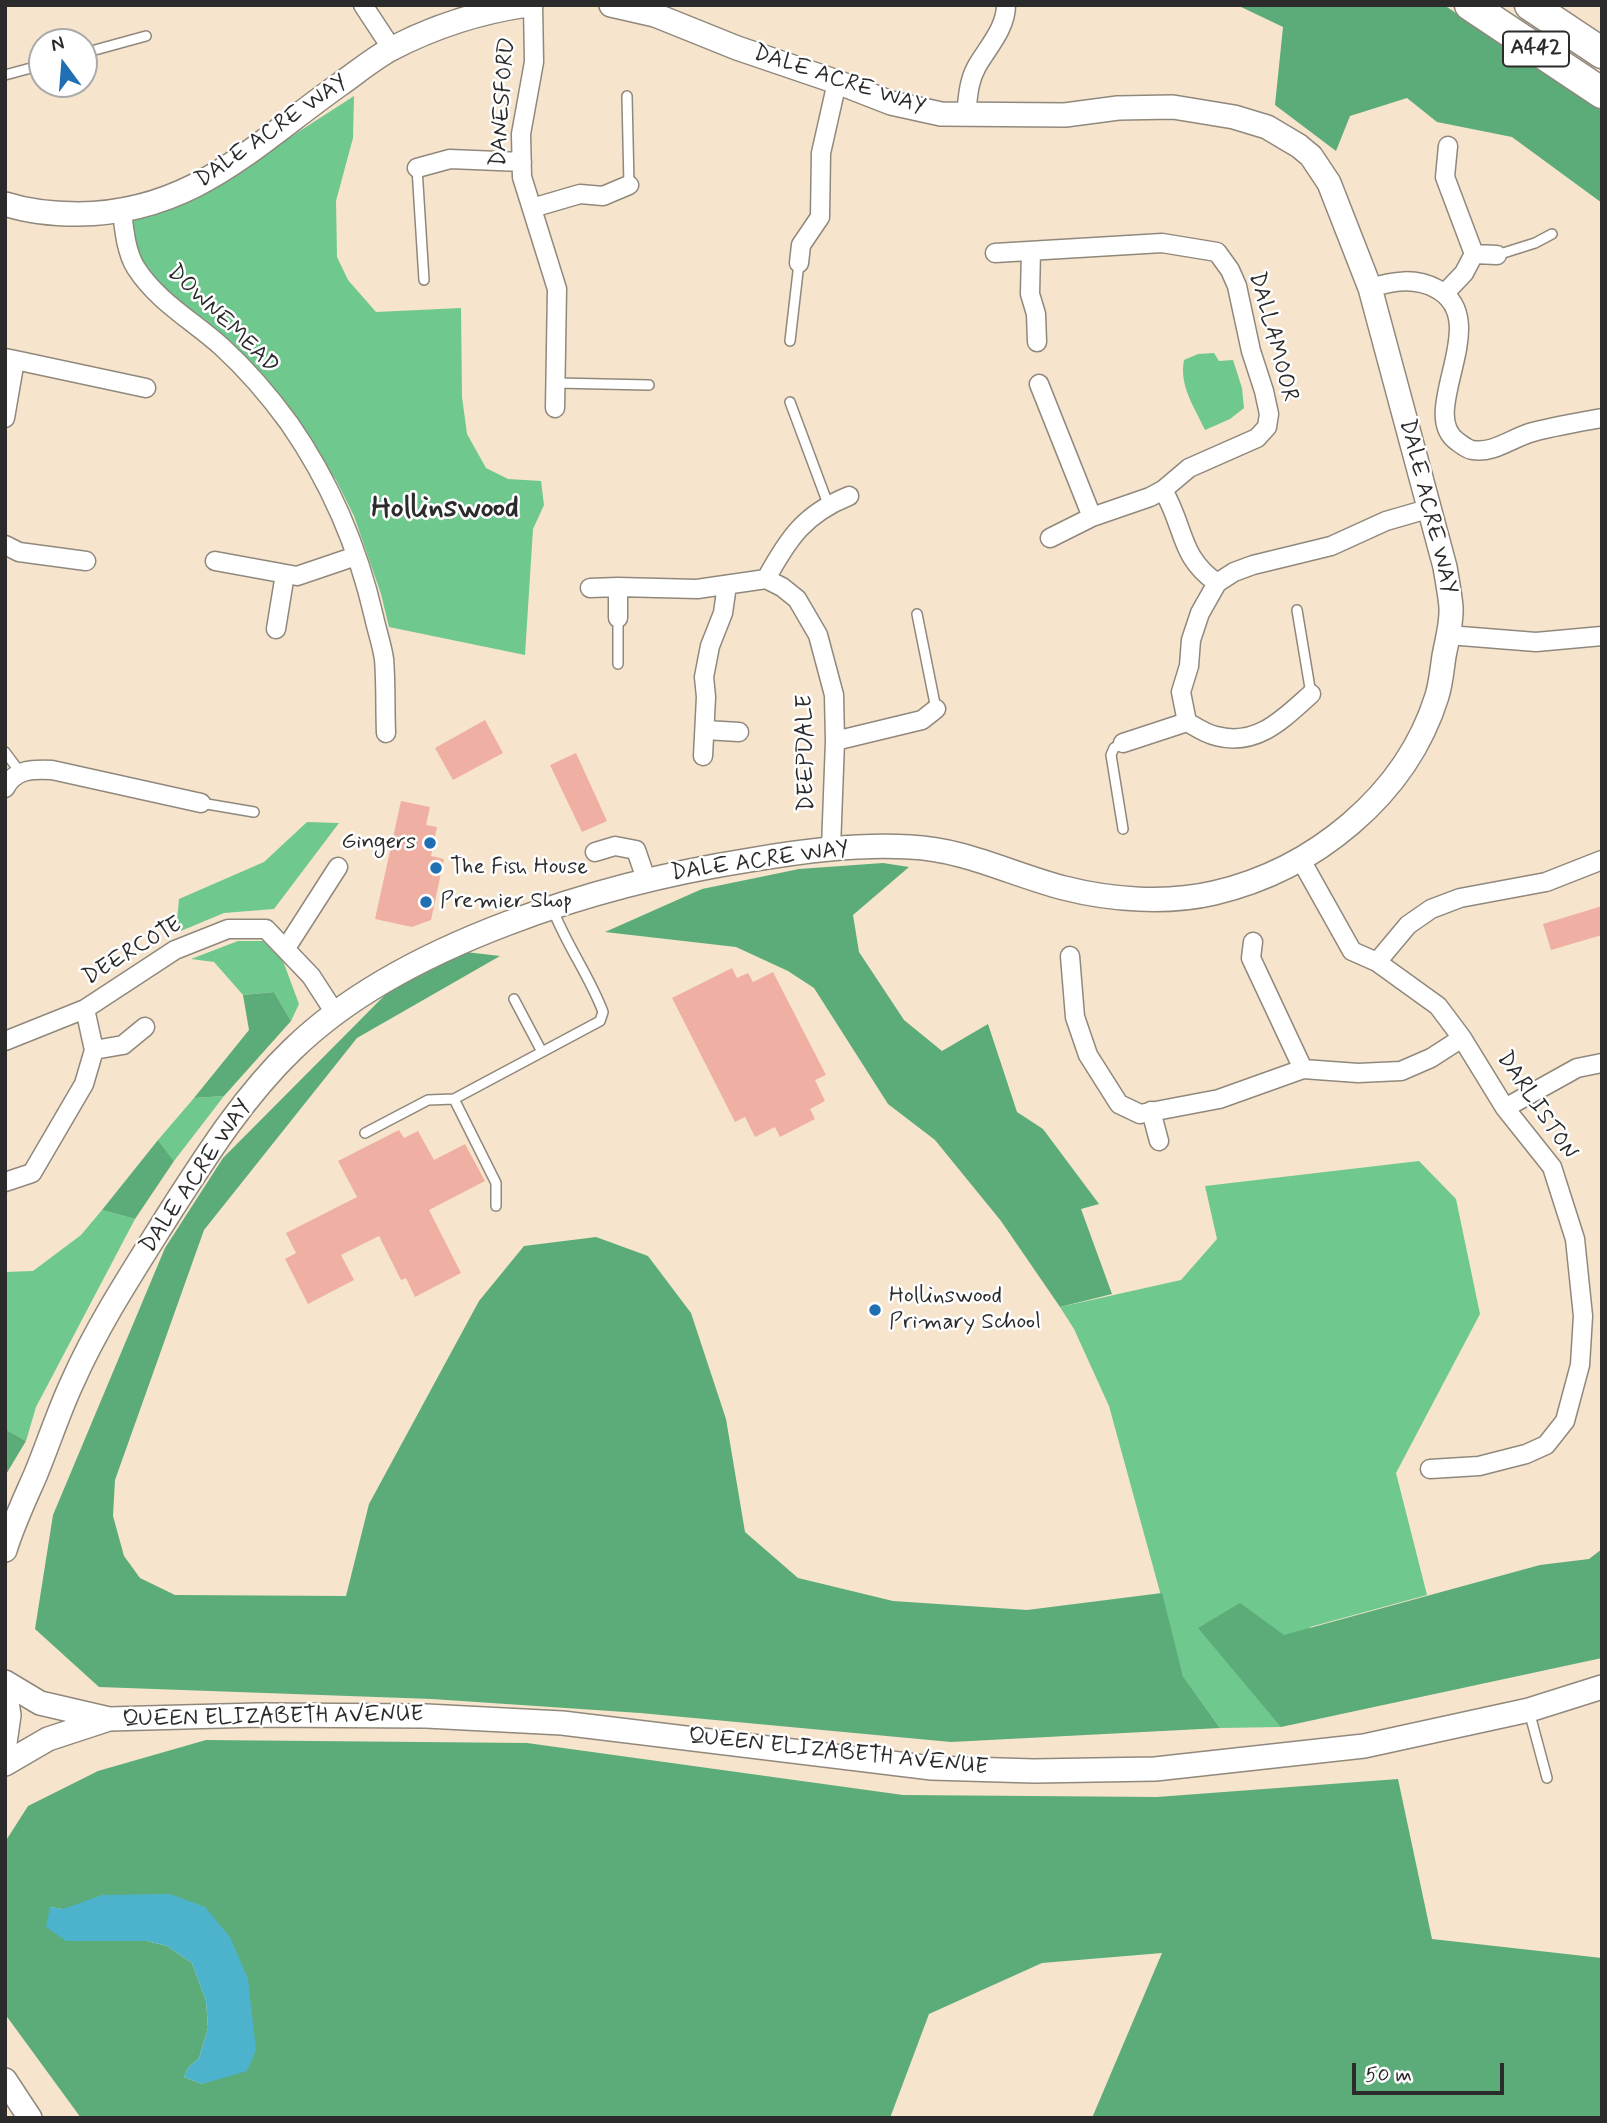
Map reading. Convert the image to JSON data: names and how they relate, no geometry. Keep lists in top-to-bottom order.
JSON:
{
  "streets": {
    "highway": ["A442"],
    "street": [
      "DALE ACRE WAY",
      "DANESFORD",
      "DOWNEMEAD",
      "DALLAMOOR",
      "DEEPDALE",
      "DEERCOTE",
      "DARLISTON",
      "QUEEN ELIZABETH AVENUE"
    ]
  },
  "crossings": [
    ["DALE ACRE WAY", "DOWNEMEAD"],
    ["DALE ACRE WAY", "DEEPDALE"],
    ["DALE ACRE WAY", "DEERCOTE"],
    ["DALE ACRE WAY", "DARLISTON"]
  ],
  "districts": ["Hollinswood"],
  "places": [
    "Gingers",
    "The Fish House",
    "Premier Shop",
    "Hollinswood Primary School"
  ],
  "scale_bar": "50 m",
  "north": "top"
}
